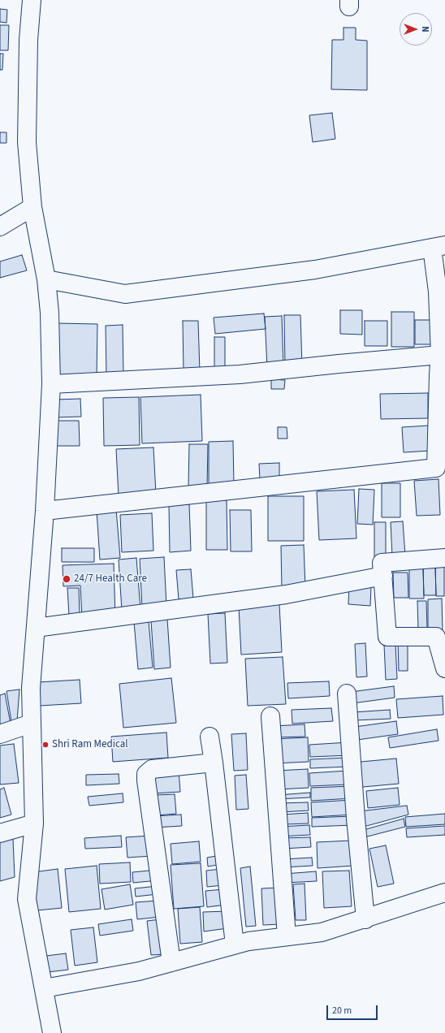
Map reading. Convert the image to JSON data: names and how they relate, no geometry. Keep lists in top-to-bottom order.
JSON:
{
  "places": ["24/7 Health Care", "Shri Ram Medical"],
  "scale_bar": "20 m",
  "north": "right"
}
